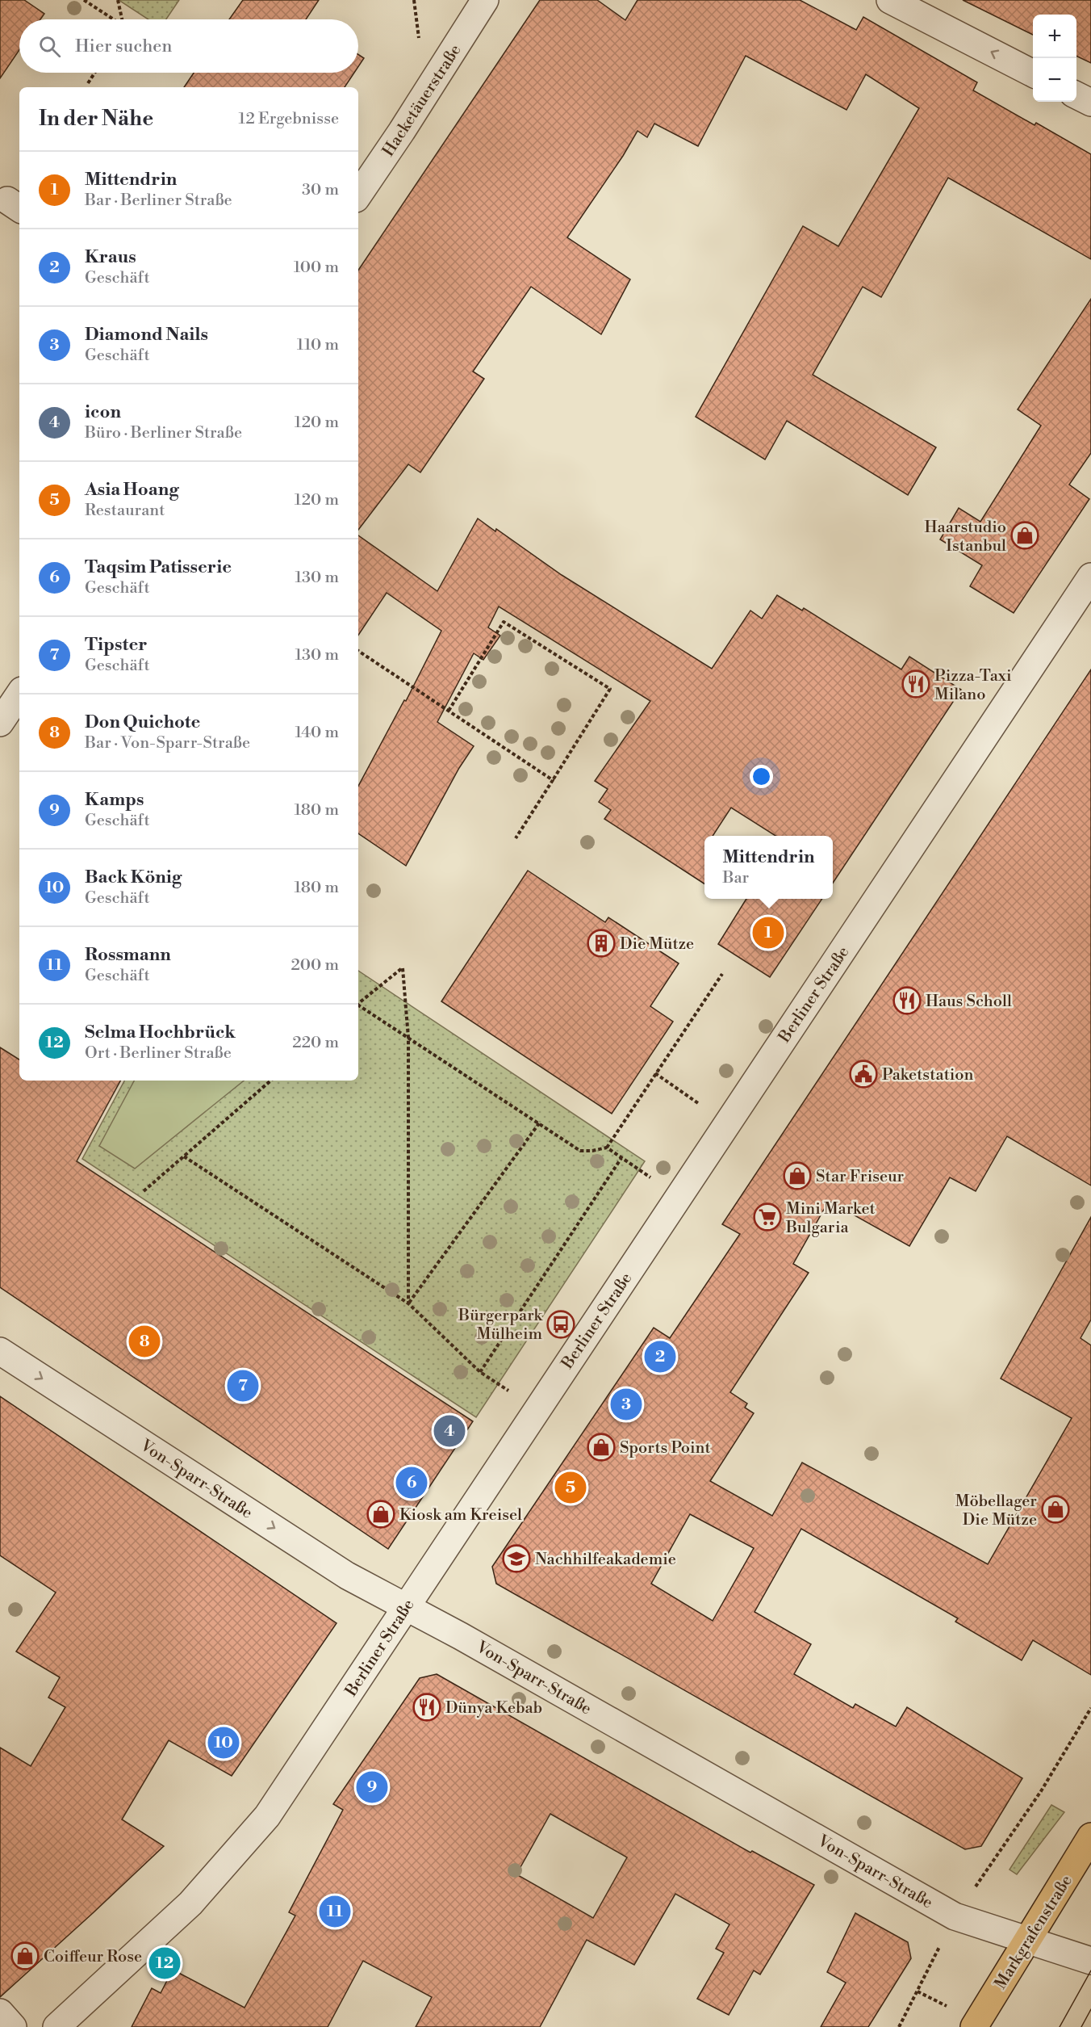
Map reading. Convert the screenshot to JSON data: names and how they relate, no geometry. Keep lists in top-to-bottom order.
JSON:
{
  "streets": {
    "main road": ["Markgrafenstraße"],
    "street": ["Hacketäuerstraße", "Berliner Straße", "Von-Sparr-Straße"]
  },
  "crossings": [
    ["Berliner Straße", "Von-Sparr-Straße"],
    ["Von-Sparr-Straße", "Markgrafenstraße"]
  ],
  "one_way": ["Von-Sparr-Straße"],
  "places": {
    "shop": [
      "Haarstudio Istanbul",
      "Star Friseur",
      "Sports Point",
      "Möbellager Die Mütze",
      "Kiosk am Kreisel",
      "Coiffeur Rose"
    ],
    "restaurant": ["Pizza-Taxi Milano", "Haus Scholl", "Dünya Kebab"],
    "building": ["Die Mütze"],
    "public building": ["Paketstation"],
    "supermarket": ["Mini Market Bulgaria"],
    "bus stop": ["Bürgerpark Mülheim"],
    "school or university": ["Nachhilfeakademie"]
  },
  "page": {
    "map_buttons": ["+", "−"],
    "search": "Hier suchen",
    "heading": ["In der Nähe", "12 Ergebnisse"],
    "list": [
      {
        "mark": "1",
        "name": "Mittendrin",
        "note": "Bar · Berliner Straße",
        "value": "30 m"
      },
      {
        "mark": "2",
        "name": "Kraus",
        "note": "Geschäft",
        "value": "100 m"
      },
      {
        "mark": "3",
        "name": "Diamond Nails",
        "note": "Geschäft",
        "value": "110 m"
      },
      {
        "mark": "4",
        "name": "icon",
        "note": "Büro · Berliner Straße",
        "value": "120 m"
      },
      {
        "mark": "5",
        "name": "Asia Hoang",
        "note": "Restaurant",
        "value": "120 m"
      },
      {
        "mark": "6",
        "name": "Taqsim Patisserie",
        "note": "Geschäft",
        "value": "130 m"
      },
      {
        "mark": "7",
        "name": "Tipster",
        "note": "Geschäft",
        "value": "130 m"
      },
      {
        "mark": "8",
        "name": "Don Quichote",
        "note": "Bar · Von-Sparr-Straße",
        "value": "140 m"
      },
      {
        "mark": "9",
        "name": "Kamps",
        "note": "Geschäft",
        "value": "180 m"
      },
      {
        "mark": "10",
        "name": "Back König",
        "note": "Geschäft",
        "value": "180 m"
      },
      {
        "mark": "11",
        "name": "Rossmann",
        "note": "Geschäft",
        "value": "200 m"
      },
      {
        "mark": "12",
        "name": "Selma Hochbrück",
        "note": "Ort · Berliner Straße",
        "value": "220 m"
      }
    ],
    "popup": ["Mittendrin", "Bar"],
    "pins": [
      "1",
      "8",
      "2",
      "7",
      "3",
      "4",
      "6",
      "5",
      "10",
      "9",
      "11",
      "12"
    ]
  }
}
